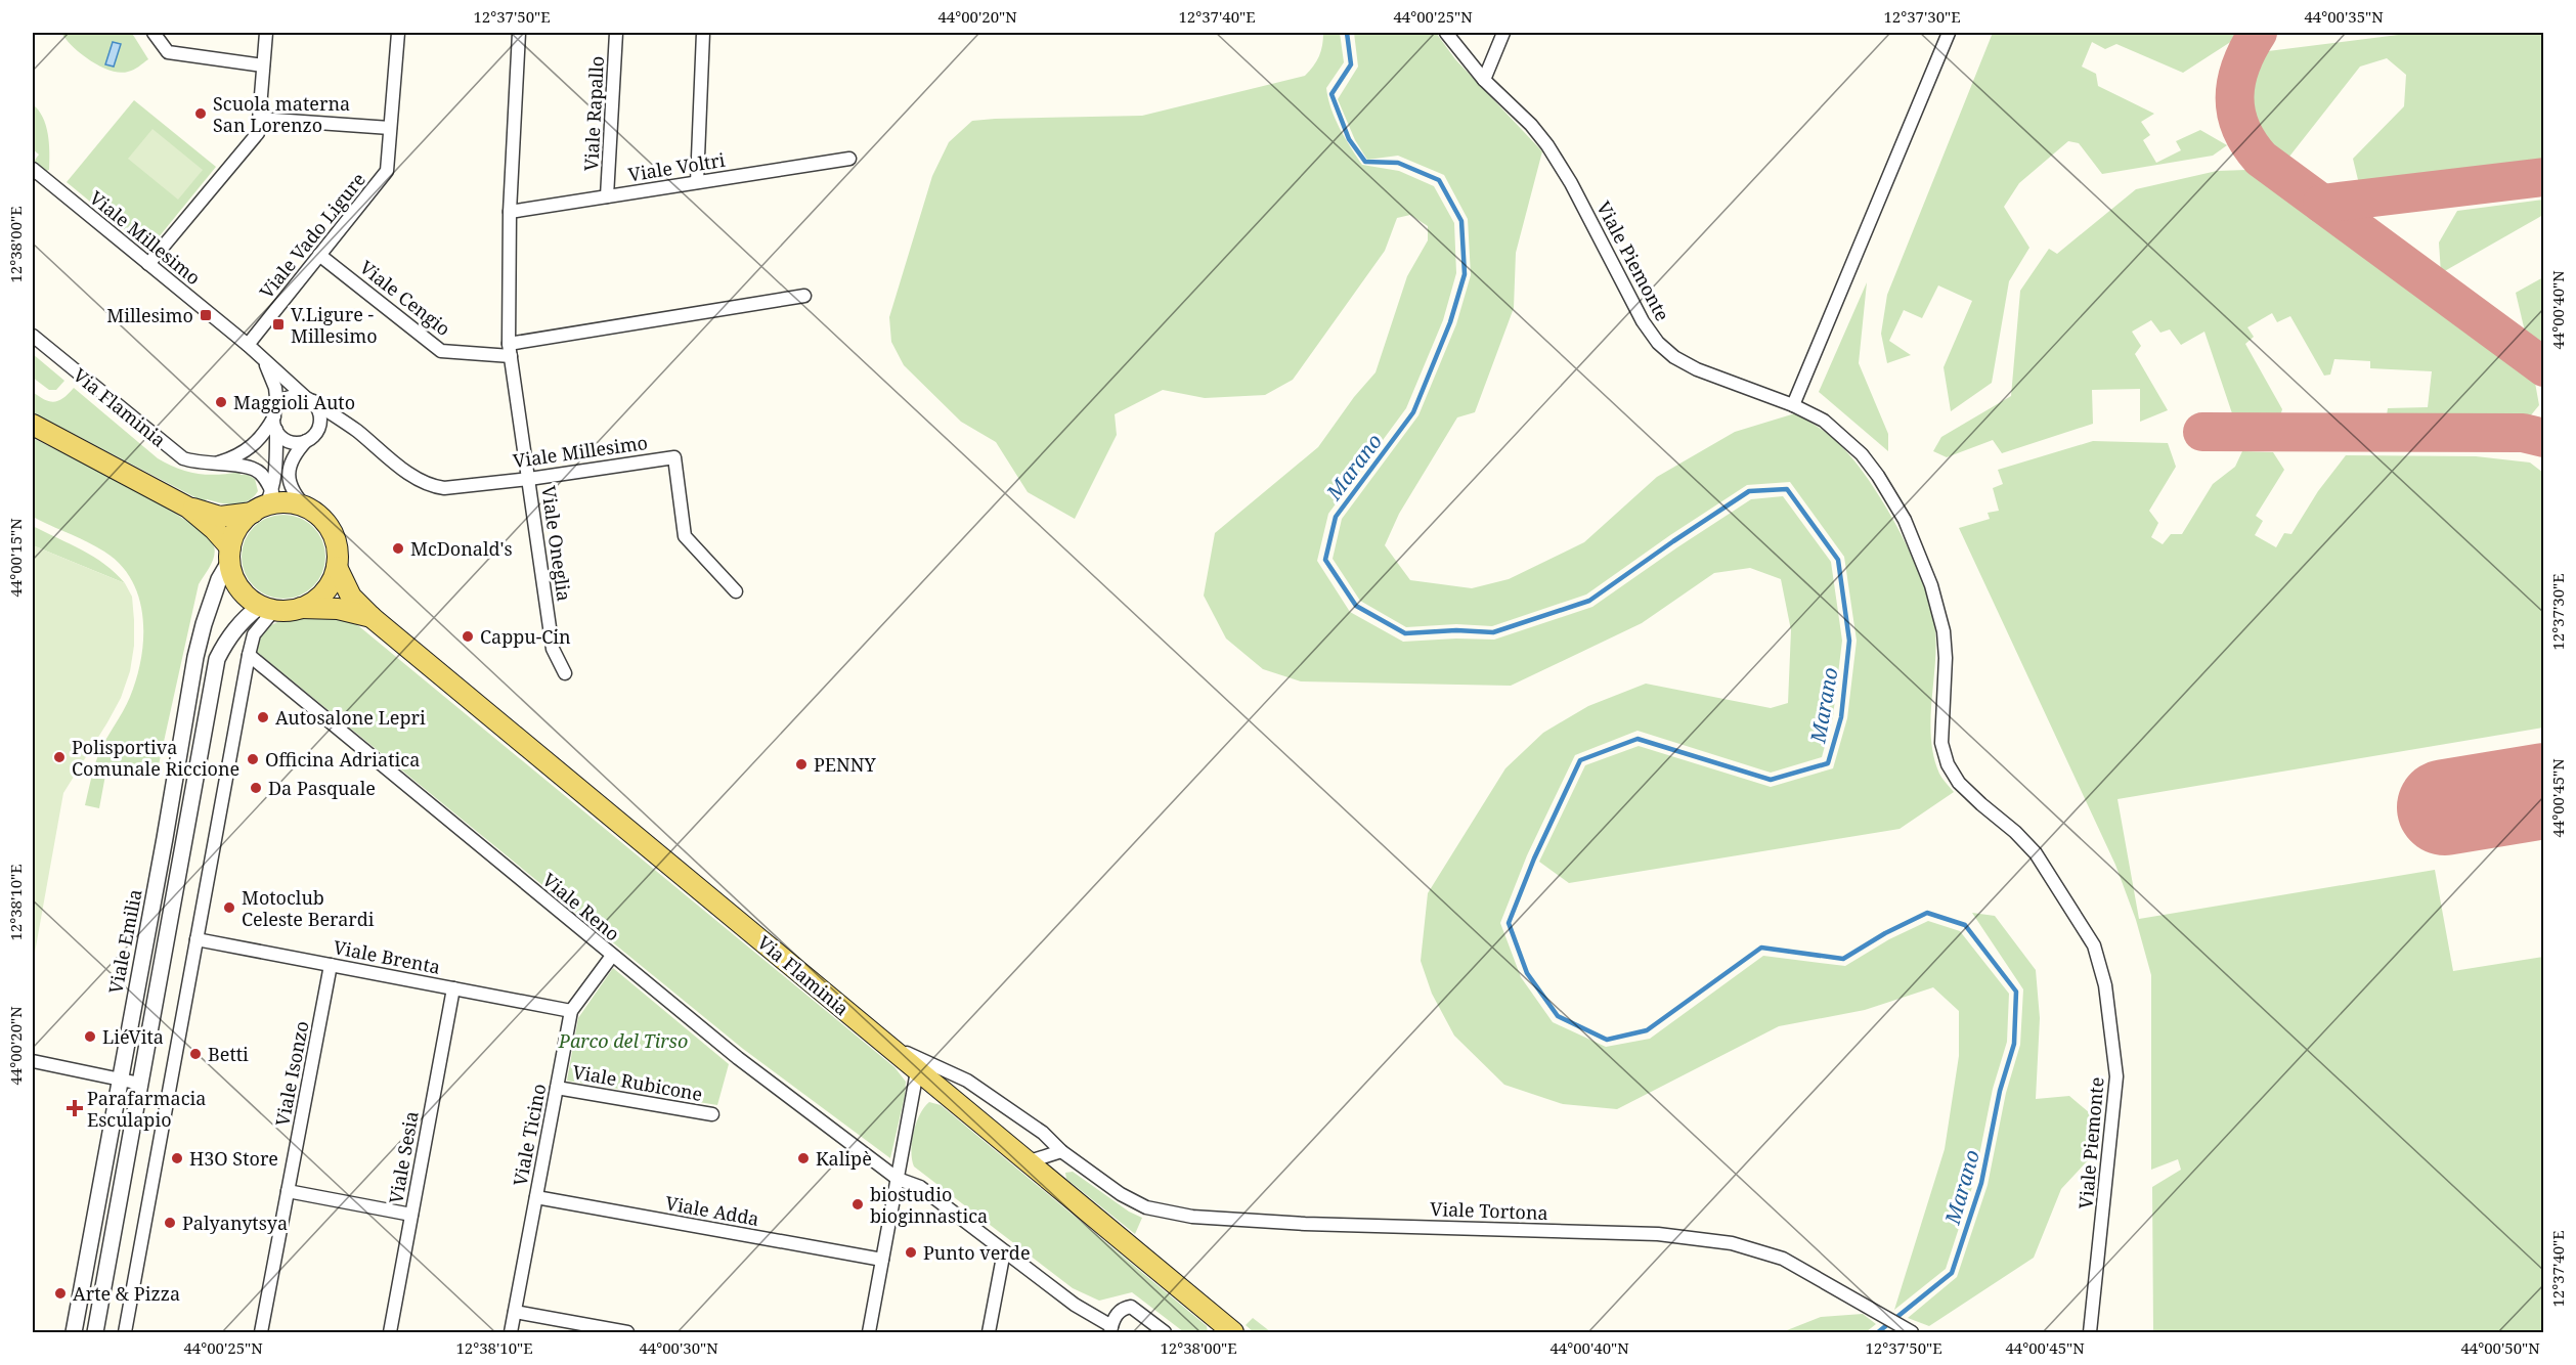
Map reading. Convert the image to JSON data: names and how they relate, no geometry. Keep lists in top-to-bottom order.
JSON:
{
  "streets": {
    "main road": ["Via Flaminia"],
    "street": [
      "Viale Rapallo",
      "Viale Voltri",
      "Viale Vado Ligure",
      "Viale Millesimo",
      "Viale Piemonte",
      "Viale Cengio",
      "Viale Oneglia",
      "Viale Reno",
      "Viale Emilia",
      "Viale Brenta",
      "Viale Isonzo",
      "Viale Rubicone",
      "Viale Ticino",
      "Viale Sesia",
      "Viale Adda",
      "Viale Tortona"
    ]
  },
  "crossings": [
    ["Viale Rapallo", "Viale Voltri"],
    ["Viale Voltri", "Viale Oneglia"],
    ["Viale Vado Ligure", "Viale Millesimo"],
    ["Viale Vado Ligure", "Viale Cengio"],
    ["Viale Millesimo", "Via Flaminia"],
    ["Viale Millesimo", "Viale Oneglia"],
    ["Viale Cengio", "Viale Oneglia"],
    ["Via Flaminia", "Viale Emilia"],
    ["Via Flaminia", "Viale Tortona"],
    ["Viale Reno", "Viale Ticino"],
    ["Viale Brenta", "Viale Isonzo"],
    ["Viale Brenta", "Viale Ticino"],
    ["Viale Brenta", "Viale Sesia"],
    ["Viale Rubicone", "Viale Ticino"],
    ["Viale Ticino", "Viale Adda"]
  ],
  "water": ["Marano"],
  "parks": ["Parco del Tirso"],
  "places": {
    "other": [
      "Scuola materna San Lorenzo",
      "Maggioli Auto",
      "McDonald's",
      "Cappu-Cin",
      "Autosalone Lepri",
      "Polisportiva Comunale Riccione",
      "Officina Adriatica",
      "PENNY",
      "Da Pasquale",
      "Motoclub Celeste Berardi",
      "LiéVita",
      "Betti",
      "H3O Store",
      "Kalipè",
      "biostudio bioginnastica",
      "Palyanytsya",
      "Punto verde",
      "Arte & Pizza"
    ],
    "transit": ["Millesimo", "V.Ligure - Millesimo"],
    "health": ["Parafarmacia Esculapio"]
  },
  "coordinates": [
    "12°37'50\"E",
    "44°00'20\"N",
    "12°37'40\"E",
    "44°00'25\"N",
    "12°37'30\"E",
    "44°00'35\"N",
    "12°38'00\"E",
    "44°00'40\"N",
    "44°00'15\"N",
    "44°00'45\"N",
    "12°38'10\"E",
    "44°00'30\"N",
    "44°00'50\"N"
  ]
}
